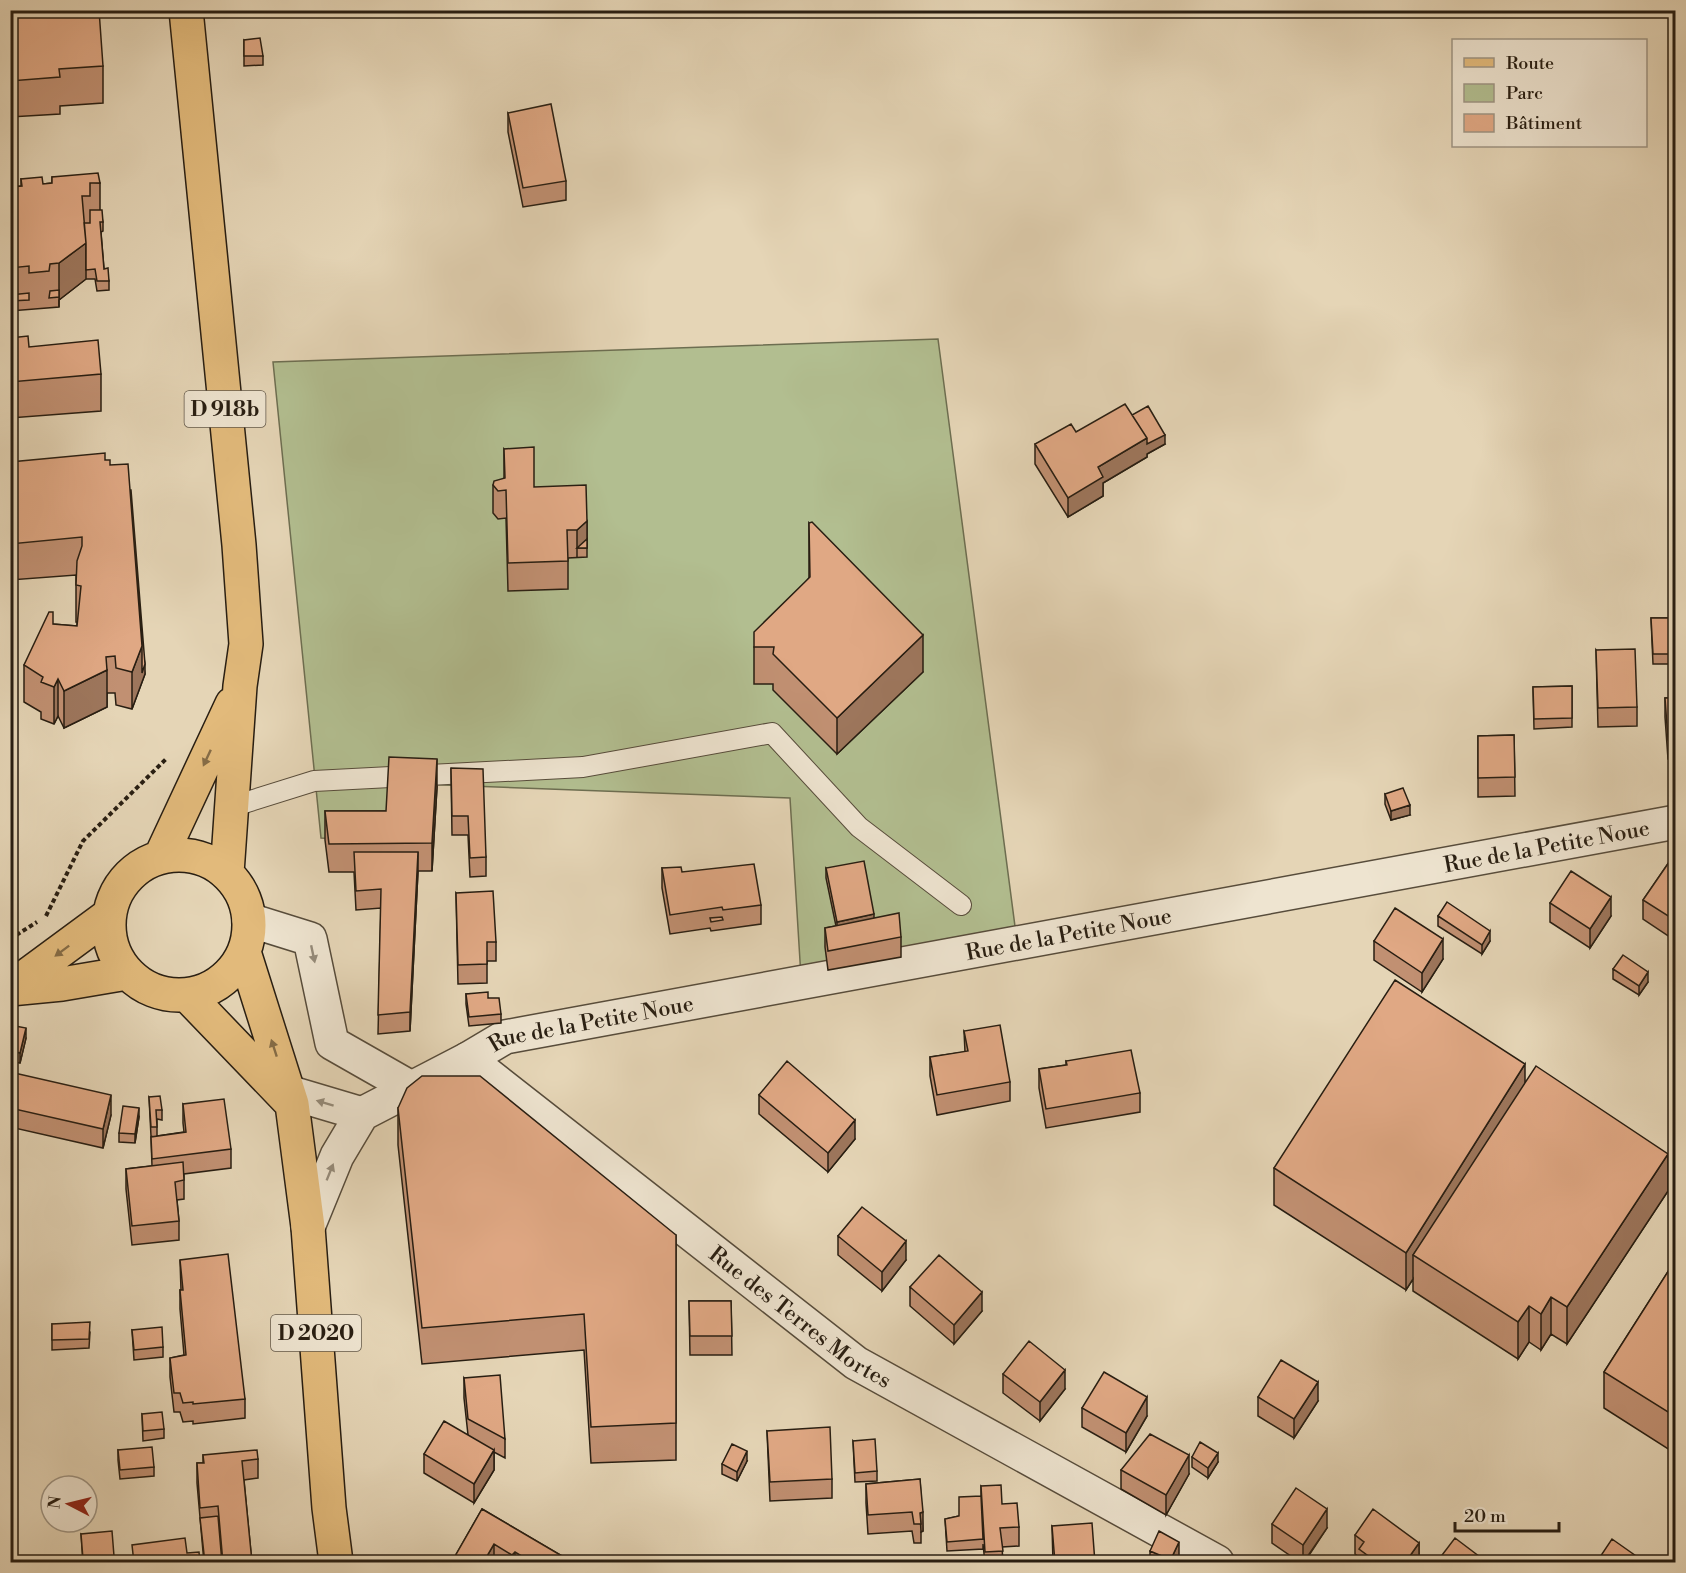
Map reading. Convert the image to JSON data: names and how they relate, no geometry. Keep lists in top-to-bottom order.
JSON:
{
  "streets": {
    "main road": ["D 918b", "D 2020"],
    "street": ["Rue de la Petite Noue", "Rue des Terres Mortes"]
  },
  "crossings": [
    ["D 918b", "D 2020"],
    ["Rue de la Petite Noue", "Rue des Terres Mortes"]
  ],
  "legend": ["Route", "Parc", "Bâtiment"],
  "scale_bar": "20 m",
  "north": "left"
}
